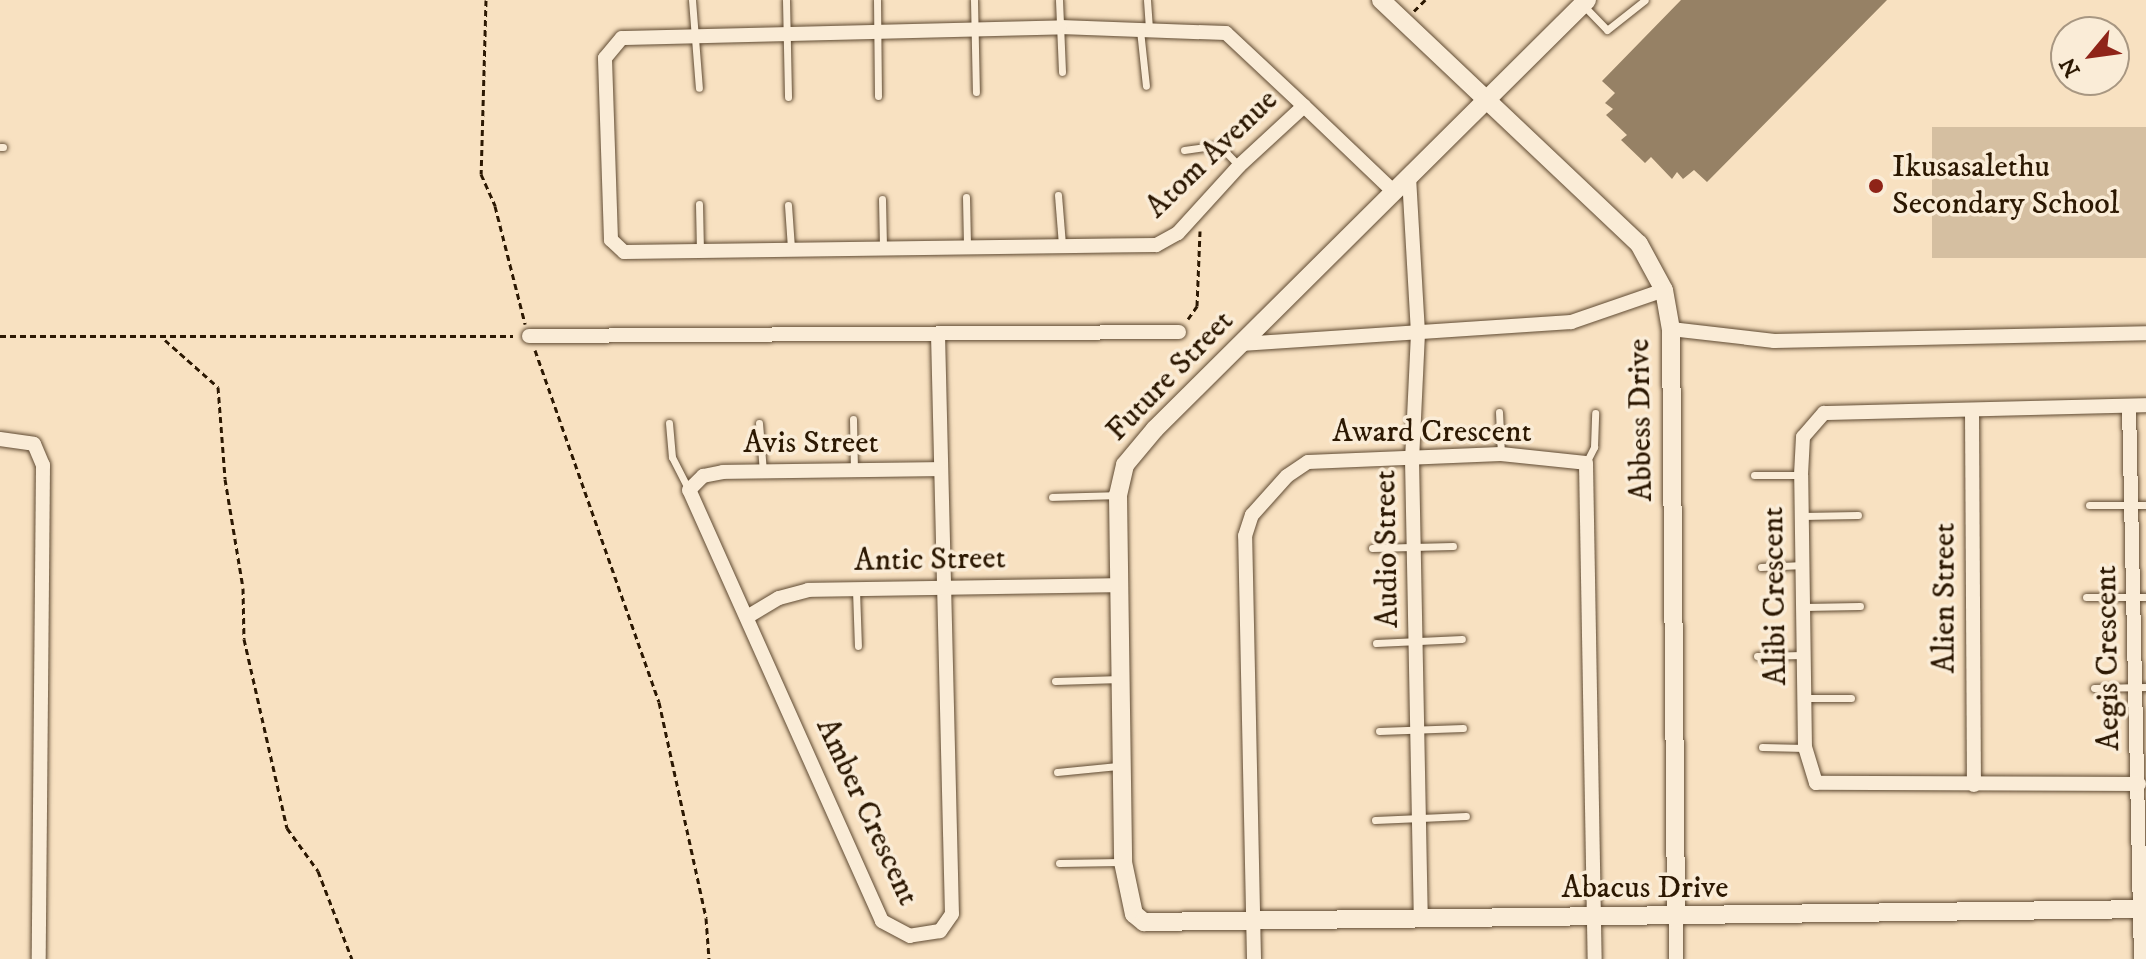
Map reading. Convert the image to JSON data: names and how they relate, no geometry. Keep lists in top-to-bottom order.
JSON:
{
  "streets": {
    "street": [
      "Atom Avenue",
      "Future Street",
      "Abbess Drive",
      "Award Crescent",
      "Avis Street",
      "Audio Street",
      "Antic Street",
      "Alibi Crescent",
      "Alien Street",
      "Aegis Crescent",
      "Amber Crescent",
      "Abacus Drive"
    ]
  },
  "crossings": [
    ["Future Street", "Abbess Drive"],
    ["Future Street", "Audio Street"],
    ["Future Street", "Antic Street"],
    ["Future Street", "Abacus Drive"],
    ["Abbess Drive", "Abacus Drive"],
    ["Award Crescent", "Audio Street"],
    ["Award Crescent", "Abacus Drive"],
    ["Avis Street", "Amber Crescent"],
    ["Audio Street", "Abacus Drive"],
    ["Antic Street", "Amber Crescent"],
    ["Alibi Crescent", "Alien Street"],
    ["Alibi Crescent", "Aegis Crescent"],
    ["Aegis Crescent", "Abacus Drive"]
  ],
  "places": ["Ikusasalethu Secondary School"],
  "north": "bottom left"
}
